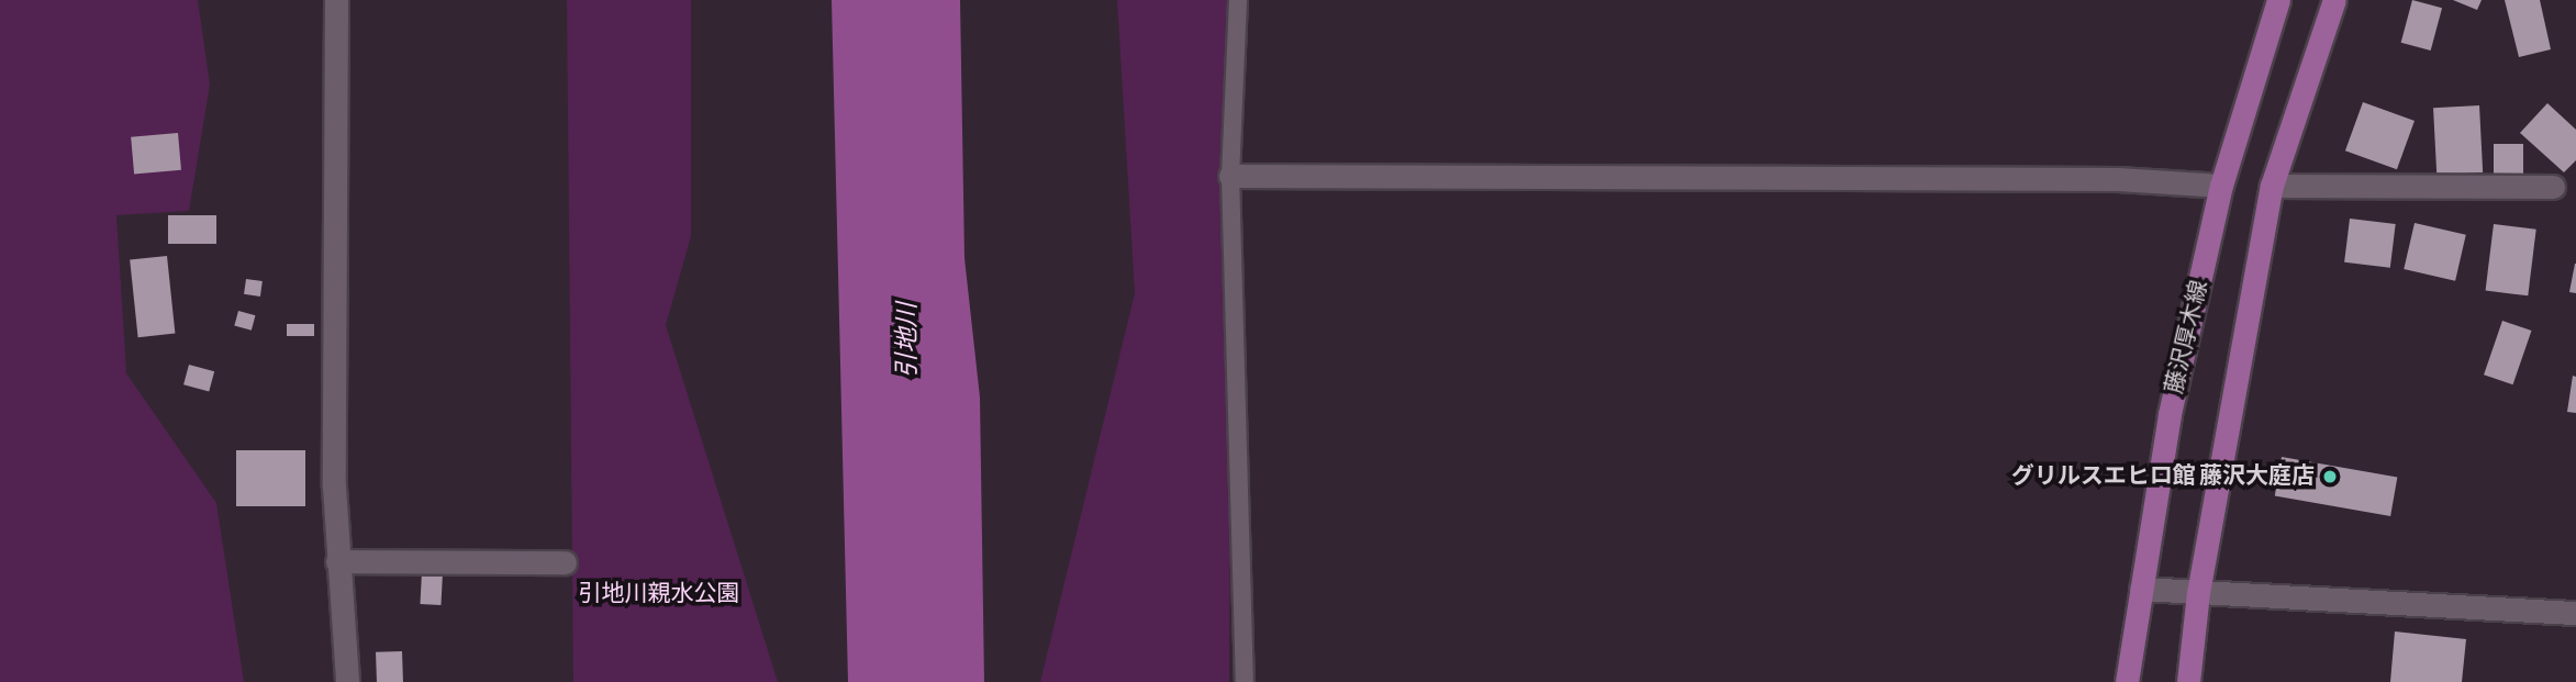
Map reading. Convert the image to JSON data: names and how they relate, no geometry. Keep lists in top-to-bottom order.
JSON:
{
  "streets": {
    "main road": ["藤沢厚木線"]
  },
  "water": ["引地川"],
  "parks": ["引地川親水公園"],
  "places": ["グリルスエヒロ館 藤沢大庭店"]
}
